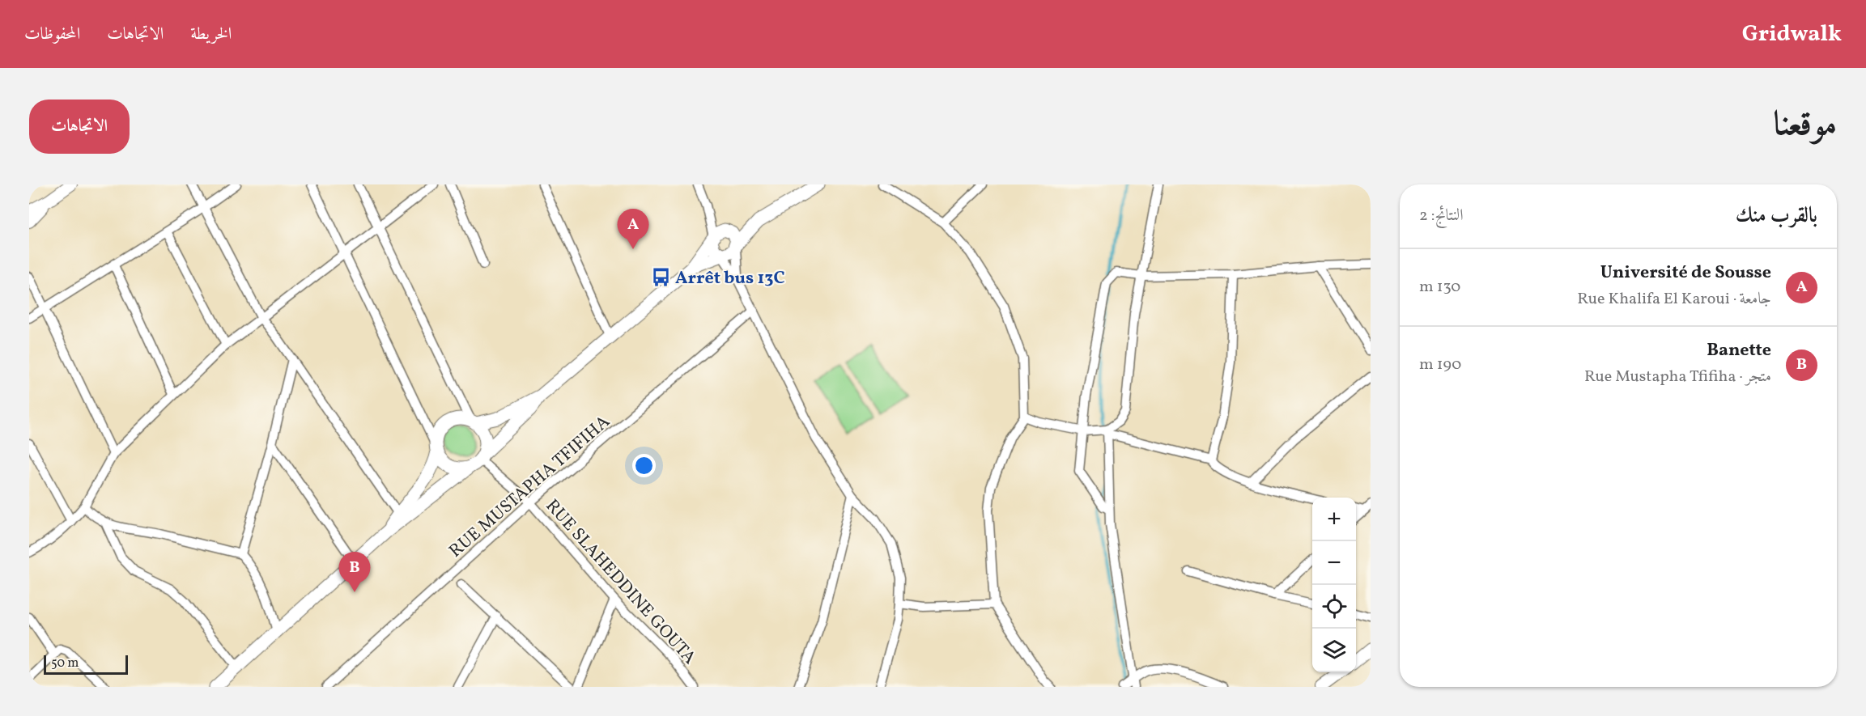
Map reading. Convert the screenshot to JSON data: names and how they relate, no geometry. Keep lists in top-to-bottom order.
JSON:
{
  "streets": {
    "street": ["RUE MUSTAPHA TFIFIHA", "RUE SLAHEDDINE GOUTA"]
  },
  "crossings": [
    ["RUE MUSTAPHA TFIFIHA", "RUE SLAHEDDINE GOUTA"]
  ],
  "places": {
    "bus stop": ["Arrêt bus 13C"]
  },
  "scale_bar": "50 m",
  "page": {
    "header": "Gridwalk",
    "nav": ["الخريطة", "الاتجاهات", "المحفوظات"],
    "title": "موقعنا",
    "buttons": "الاتجاهات",
    "heading": ["بالقرب منك", "النتائج: 2"],
    "pins": ["A", "B"],
    "list": [
      {
        "mark": "A",
        "name": "Université de Sousse",
        "note": "جامعة · Rue Khalifa El Karoui",
        "value": "130 m"
      },
      {
        "mark": "B",
        "name": "Banette",
        "note": "متجر · Rue Mustapha Tfifiha",
        "value": "190 m"
      }
    ],
    "map_buttons": ["+", "−"],
    "scale": "50 m"
  }
}
